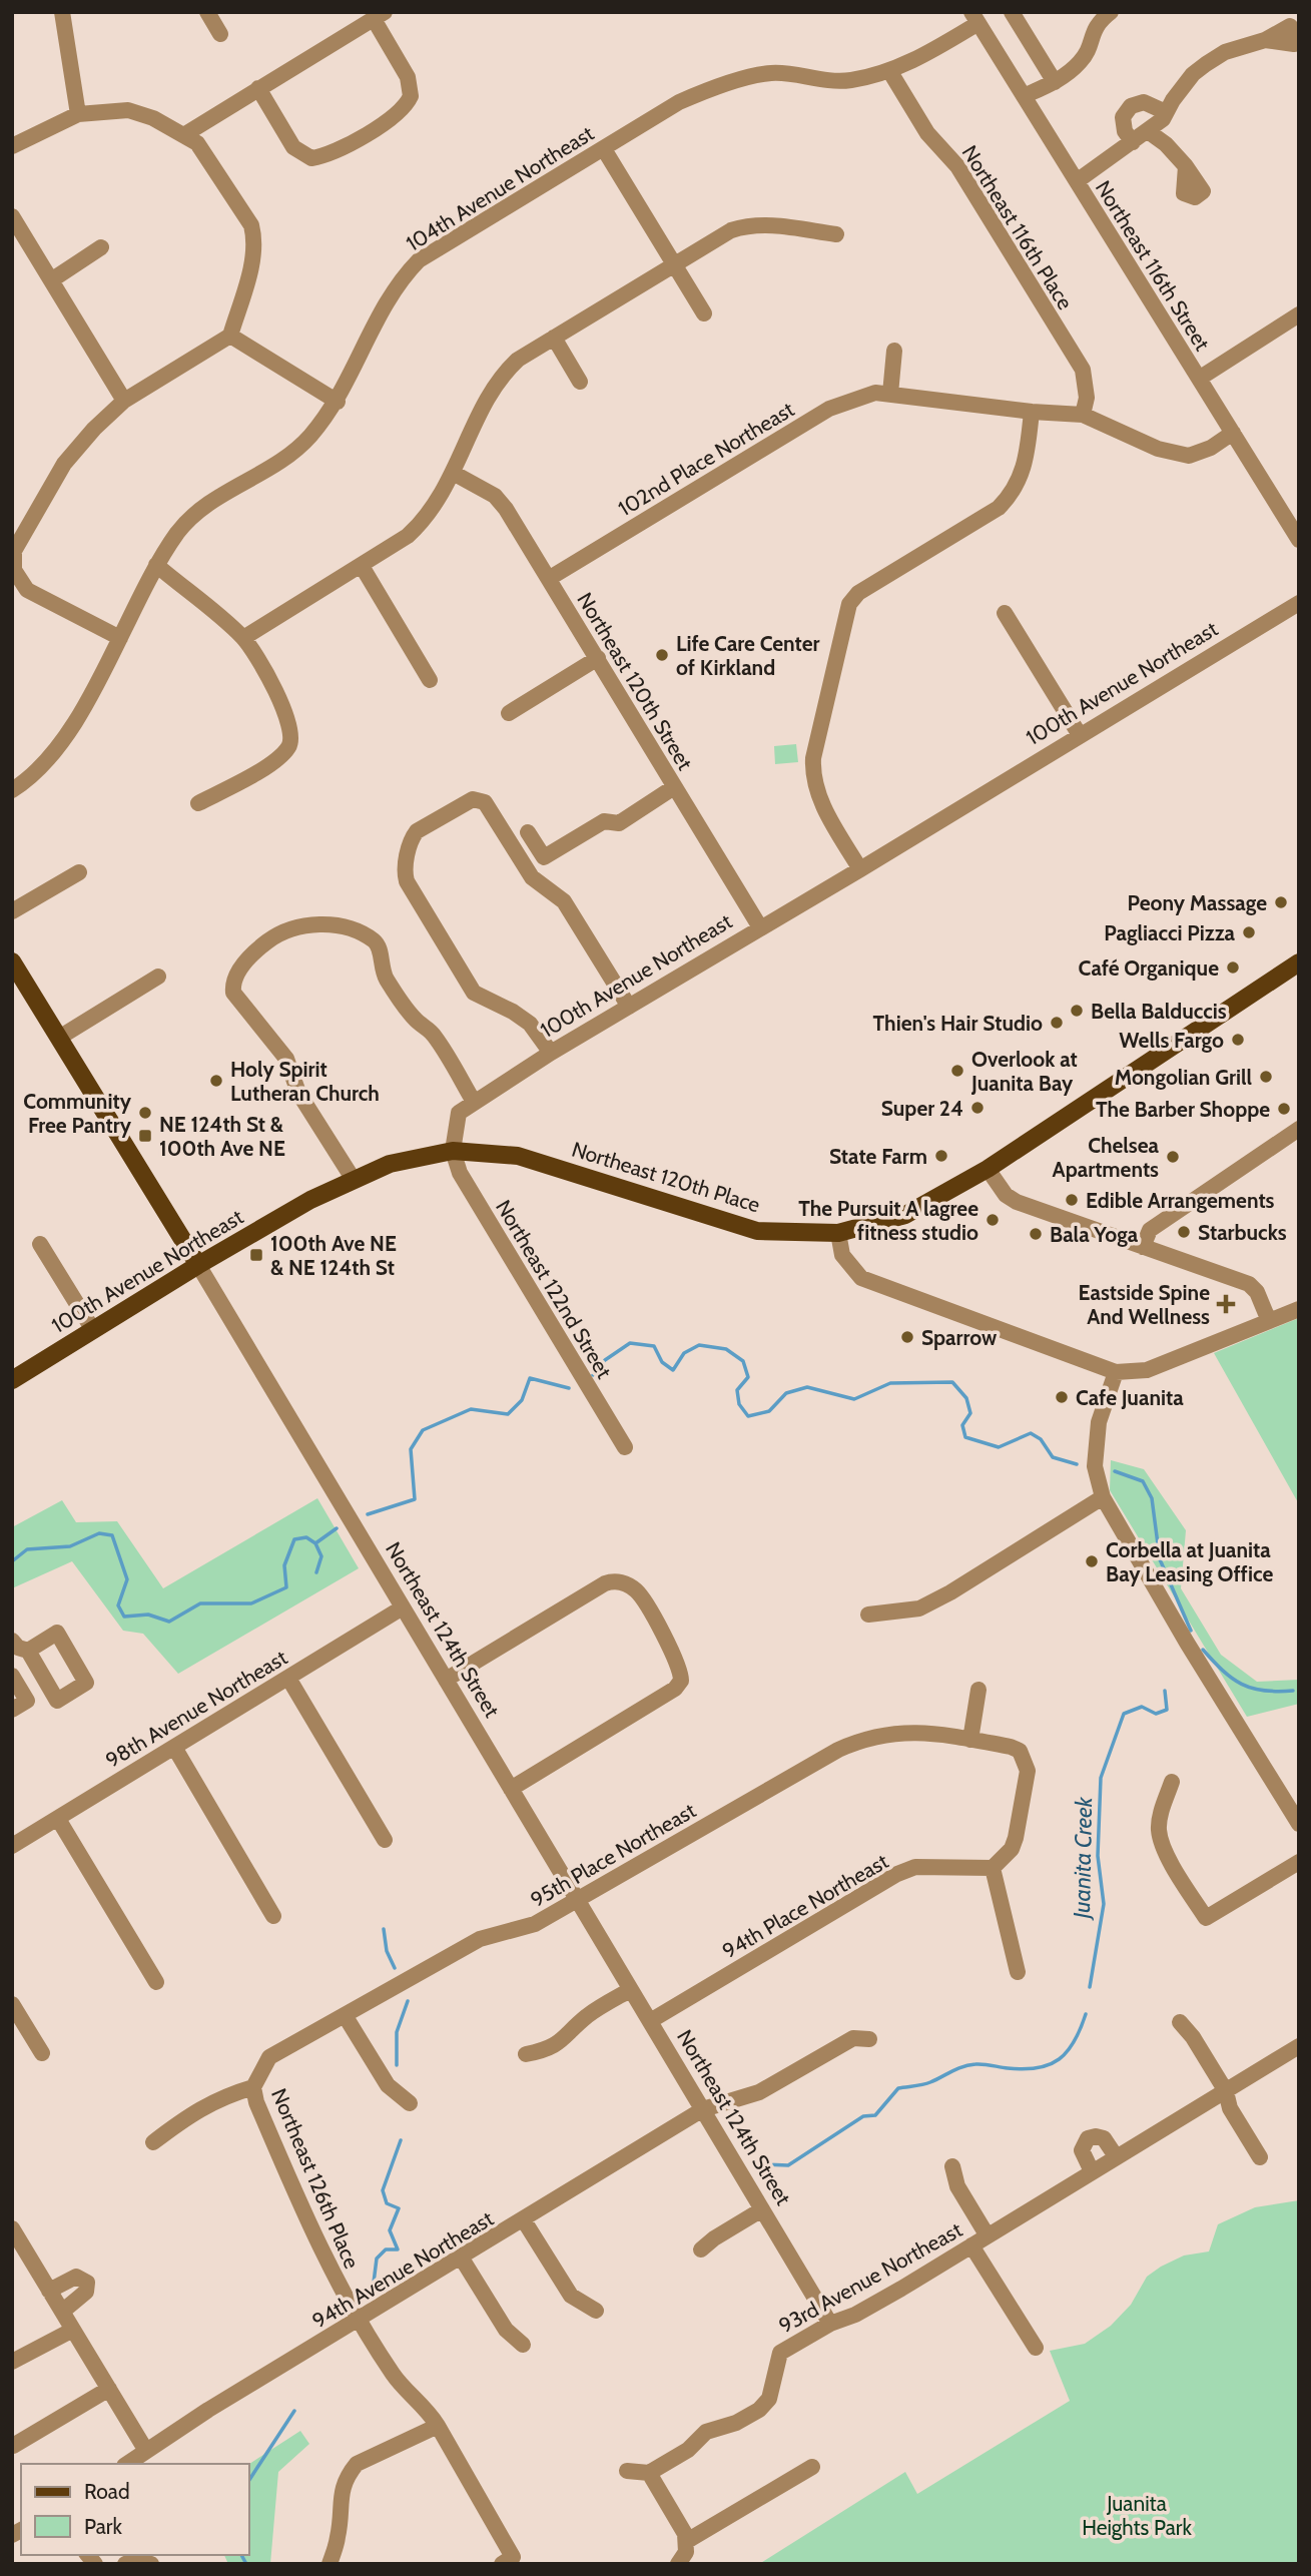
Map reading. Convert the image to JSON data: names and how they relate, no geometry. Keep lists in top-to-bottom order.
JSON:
{
  "streets": {
    "main road": ["100th Avenue Northeast", "Northeast 120th Place", "Northeast 124th Street"],
    "street": [
      "104th Avenue Northeast",
      "Northeast 116th Place",
      "Northeast 116th Street",
      "102nd Place Northeast",
      "Northeast 120th Street",
      "Northeast 122nd Street",
      "98th Avenue Northeast",
      "95th Place Northeast",
      "94th Place Northeast",
      "Northeast 126th Place",
      "94th Avenue Northeast",
      "93rd Avenue Northeast"
    ]
  },
  "crossings": [
    ["104th Avenue Northeast", "Northeast 116th Place"],
    ["104th Avenue Northeast", "Northeast 116th Street"],
    ["Northeast 116th Place", "102nd Place Northeast"],
    ["102nd Place Northeast", "Northeast 120th Street"],
    ["Northeast 120th Street", "100th Avenue Northeast"],
    ["100th Avenue Northeast", "Northeast 120th Place"],
    ["100th Avenue Northeast", "Northeast 122nd Street"],
    ["100th Avenue Northeast", "Northeast 124th Street"],
    ["Northeast 120th Place", "Northeast 122nd Street"],
    ["Northeast 124th Street", "98th Avenue Northeast"],
    ["Northeast 124th Street", "95th Place Northeast"],
    ["Northeast 124th Street", "94th Place Northeast"],
    ["Northeast 124th Street", "94th Avenue Northeast"],
    ["Northeast 124th Street", "93rd Avenue Northeast"],
    ["95th Place Northeast", "94th Place Northeast"],
    ["95th Place Northeast", "Northeast 126th Place"],
    ["Northeast 126th Place", "94th Avenue Northeast"]
  ],
  "water": ["Juanita Creek"],
  "parks": ["Juanita Heights Park"],
  "places": {
    "other": [
      "Life Care Center of Kirkland",
      "Peony Massage",
      "Pagliacci Pizza",
      "Café Organique",
      "Bella Balduccis",
      "Thien's Hair Studio",
      "Wells Fargo",
      "Overlook at Juanita Bay",
      "Mongolian Grill",
      "Holy Spirit Lutheran Church",
      "Super 24",
      "The Barber Shoppe",
      "Community Free Pantry",
      "State Farm",
      "Chelsea Apartments",
      "Edible Arrangements",
      "The Pursuit A lagree fitness studio",
      "Starbucks",
      "Bala Yoga",
      "Sparrow",
      "Cafe Juanita",
      "Corbella at Juanita Bay Leasing Office"
    ],
    "transit": ["NE 124th St & 100th Ave NE", "100th Ave NE & NE 124th St"],
    "health": ["Eastside Spine And Wellness"]
  },
  "legend": ["Road", "Park"]
}
